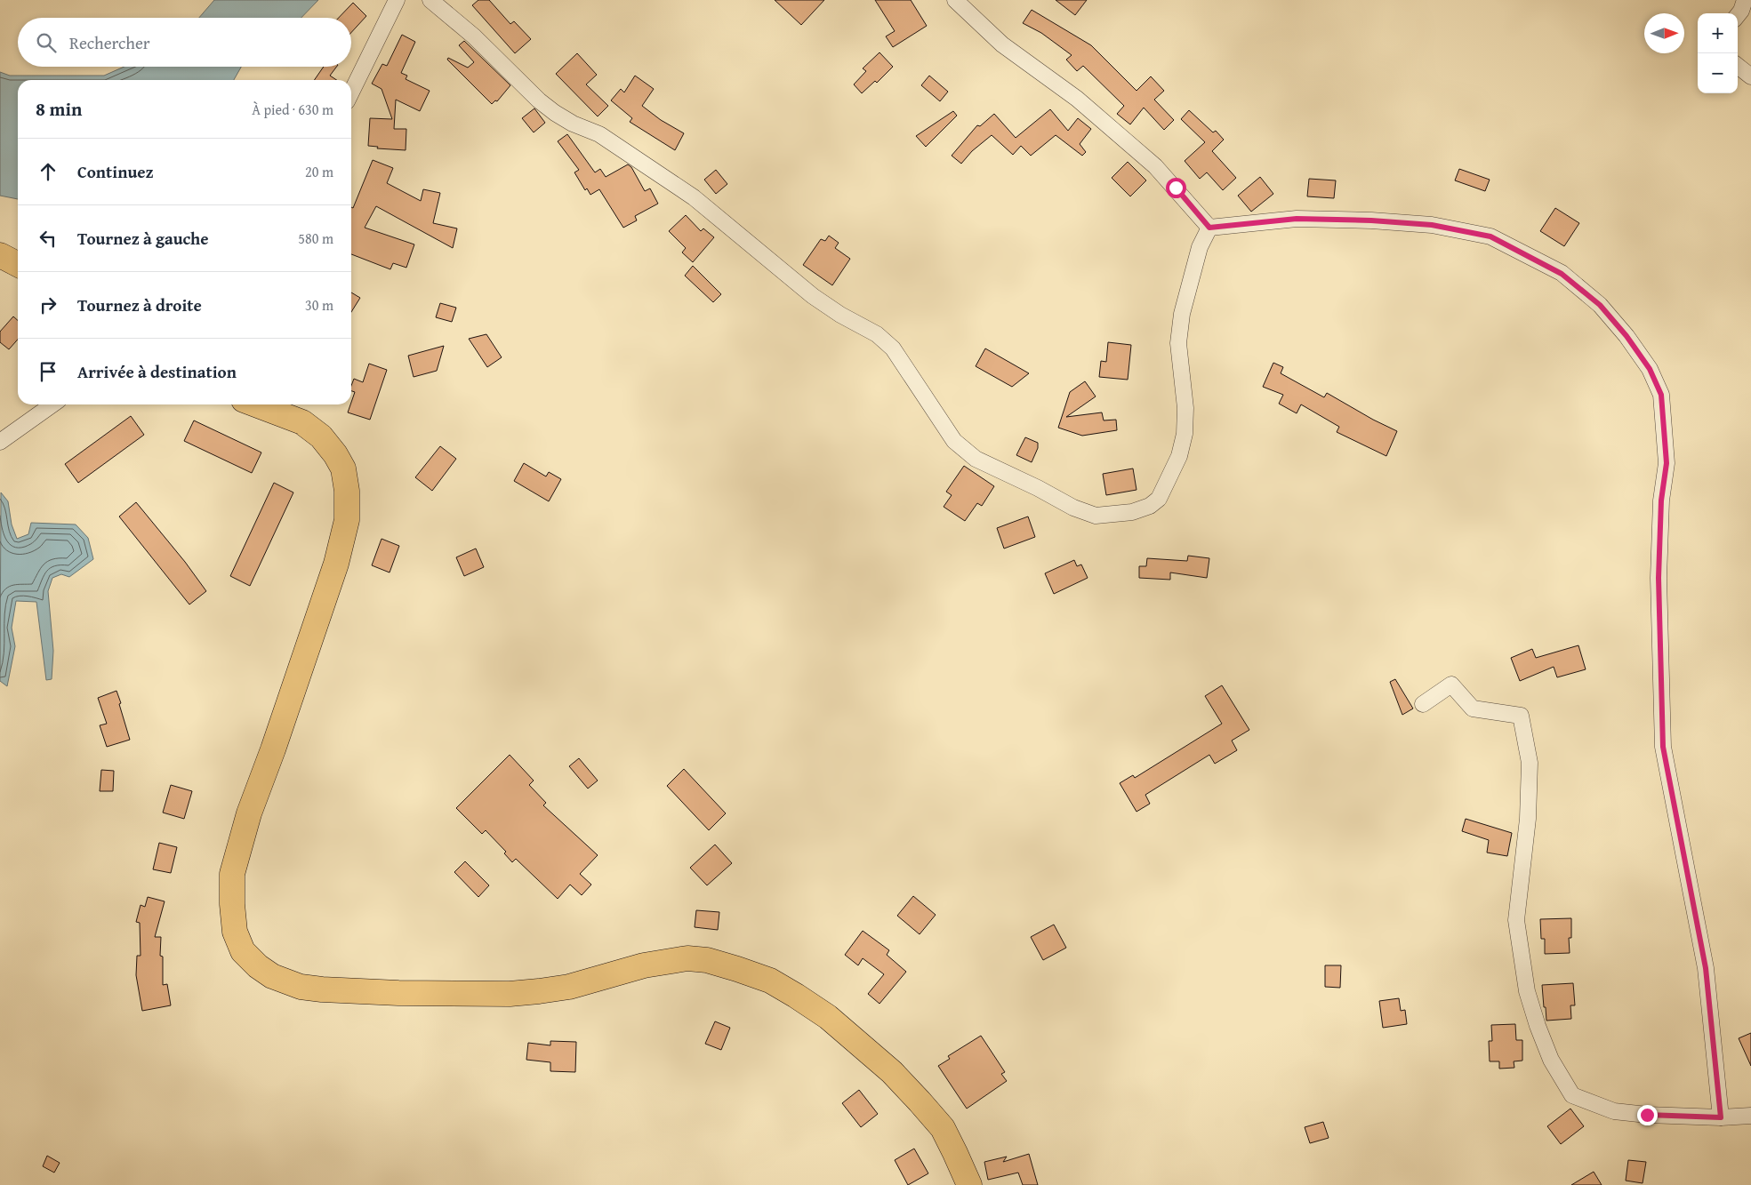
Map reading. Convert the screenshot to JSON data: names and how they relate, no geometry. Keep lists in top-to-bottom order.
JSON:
{
  "north": "right",
  "page": {
    "map_buttons": ["+", "−"],
    "search": "Rechercher",
    "heading": ["8 min", "À pied · 630 m"],
    "list": [
      ["Continuez", "20 m"],
      ["Tournez à gauche", "580 m"],
      ["Tournez à droite", "30 m"],
      "Arrivée à destination"
    ]
  }
}
